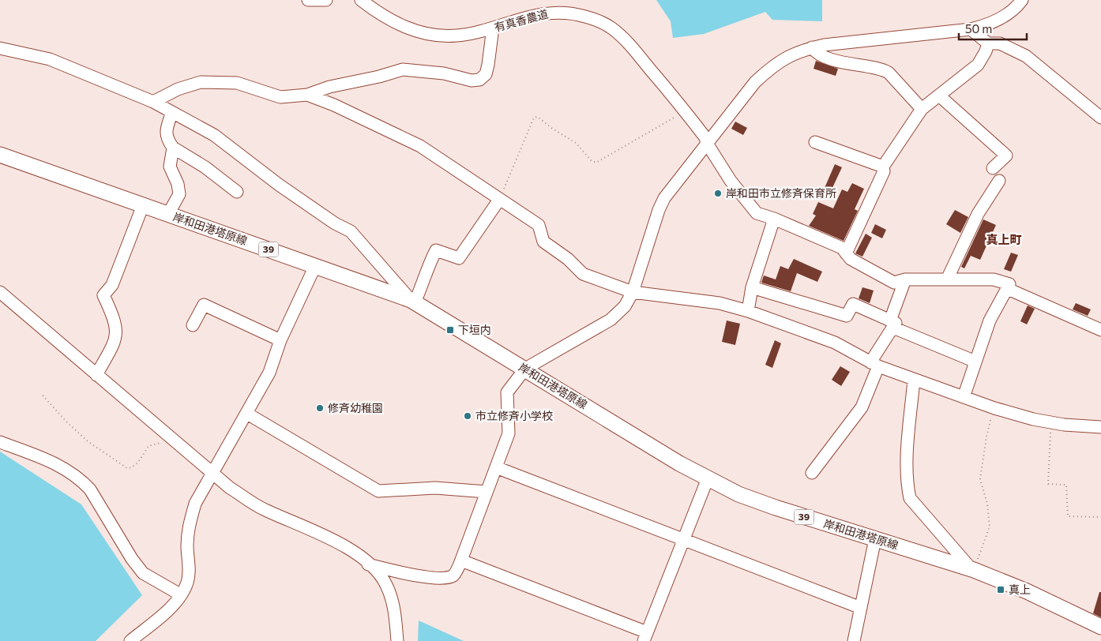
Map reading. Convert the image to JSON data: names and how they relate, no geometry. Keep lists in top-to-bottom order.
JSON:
{
  "streets": {
    "main road": ["岸和田港塔原線", "39"],
    "street": ["有真香農道"]
  },
  "districts": ["真上町"],
  "places": {
    "other": ["岸和田市立修斉保育所", "修斉幼稚園", "市立修斉小学校"],
    "transit": ["下垣内", "真上"]
  },
  "scale_bar": "50 m"
}
